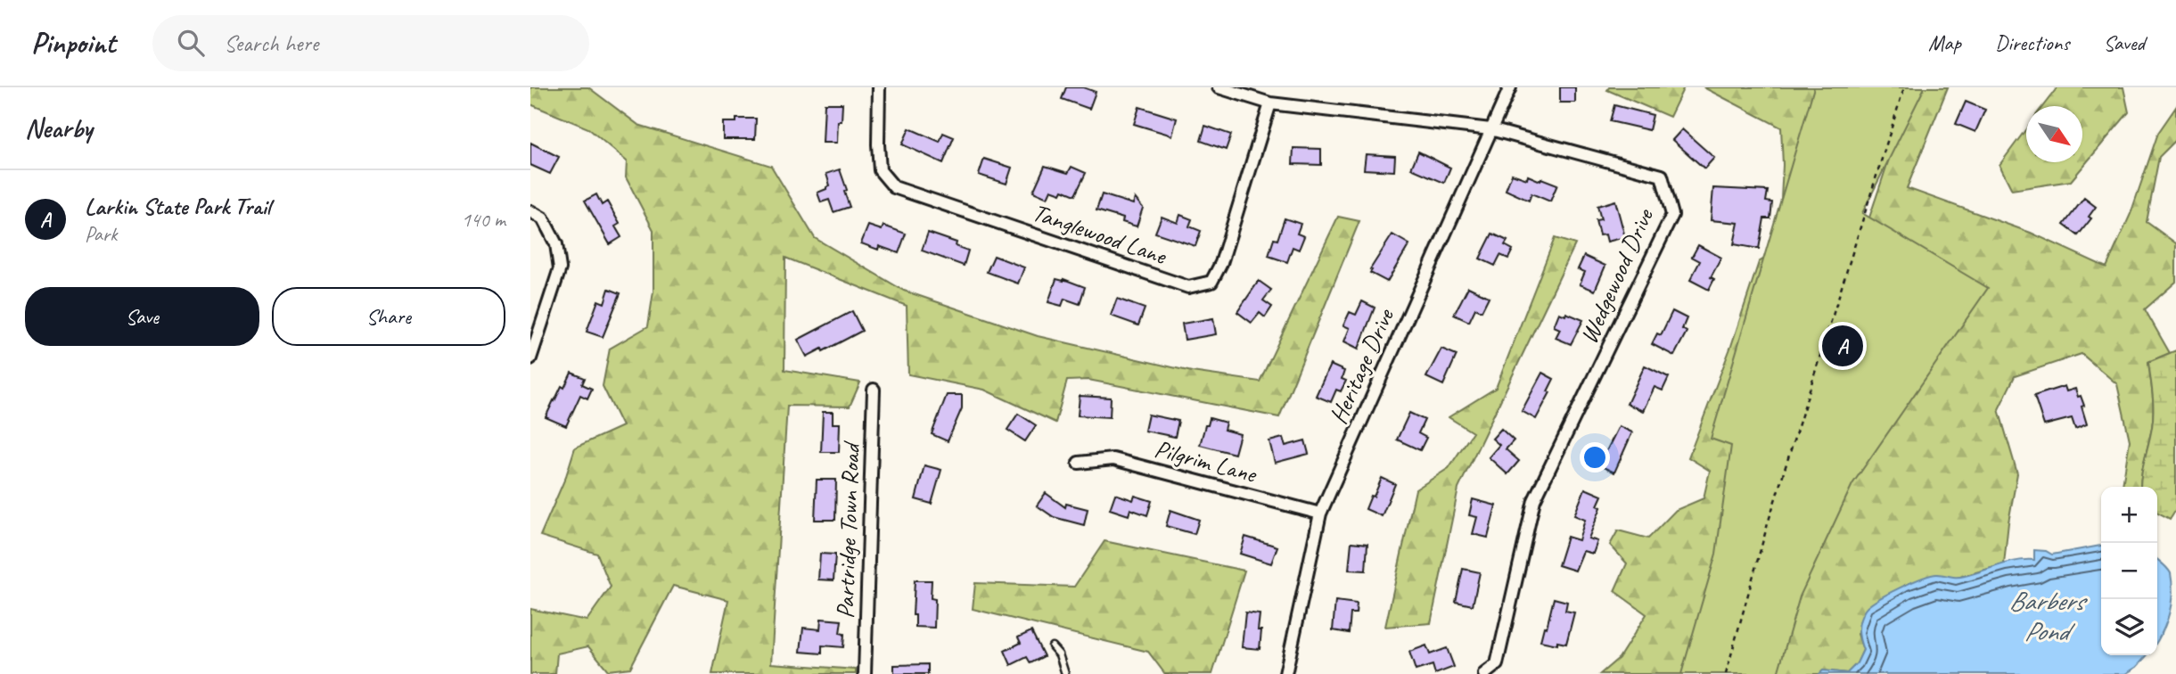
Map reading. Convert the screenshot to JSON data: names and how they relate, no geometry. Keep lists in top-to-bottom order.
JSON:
{
  "streets": {
    "street": [
      "Tanglewood Lane",
      "Wedgewood Drive",
      "Heritage Drive",
      "Pilgrim Lane",
      "Partridge Town Road"
    ]
  },
  "crossings": [
    ["Tanglewood Lane", "Wedgewood Drive"],
    ["Wedgewood Drive", "Heritage Drive"],
    ["Heritage Drive", "Pilgrim Lane"]
  ],
  "water": ["Barbers Pond"],
  "north": "bottom right",
  "page": {
    "header": "Pinpoint",
    "search": "Search here",
    "nav": ["Map", "Directions", "Saved"],
    "heading": "Nearby",
    "list": [
      {
        "mark": "A",
        "name": "Larkin State Park Trail",
        "note": "Park",
        "value": "140 m"
      }
    ],
    "buttons": ["Save", "Share"],
    "pins": "A",
    "map_buttons": ["+", "−"]
  }
}
